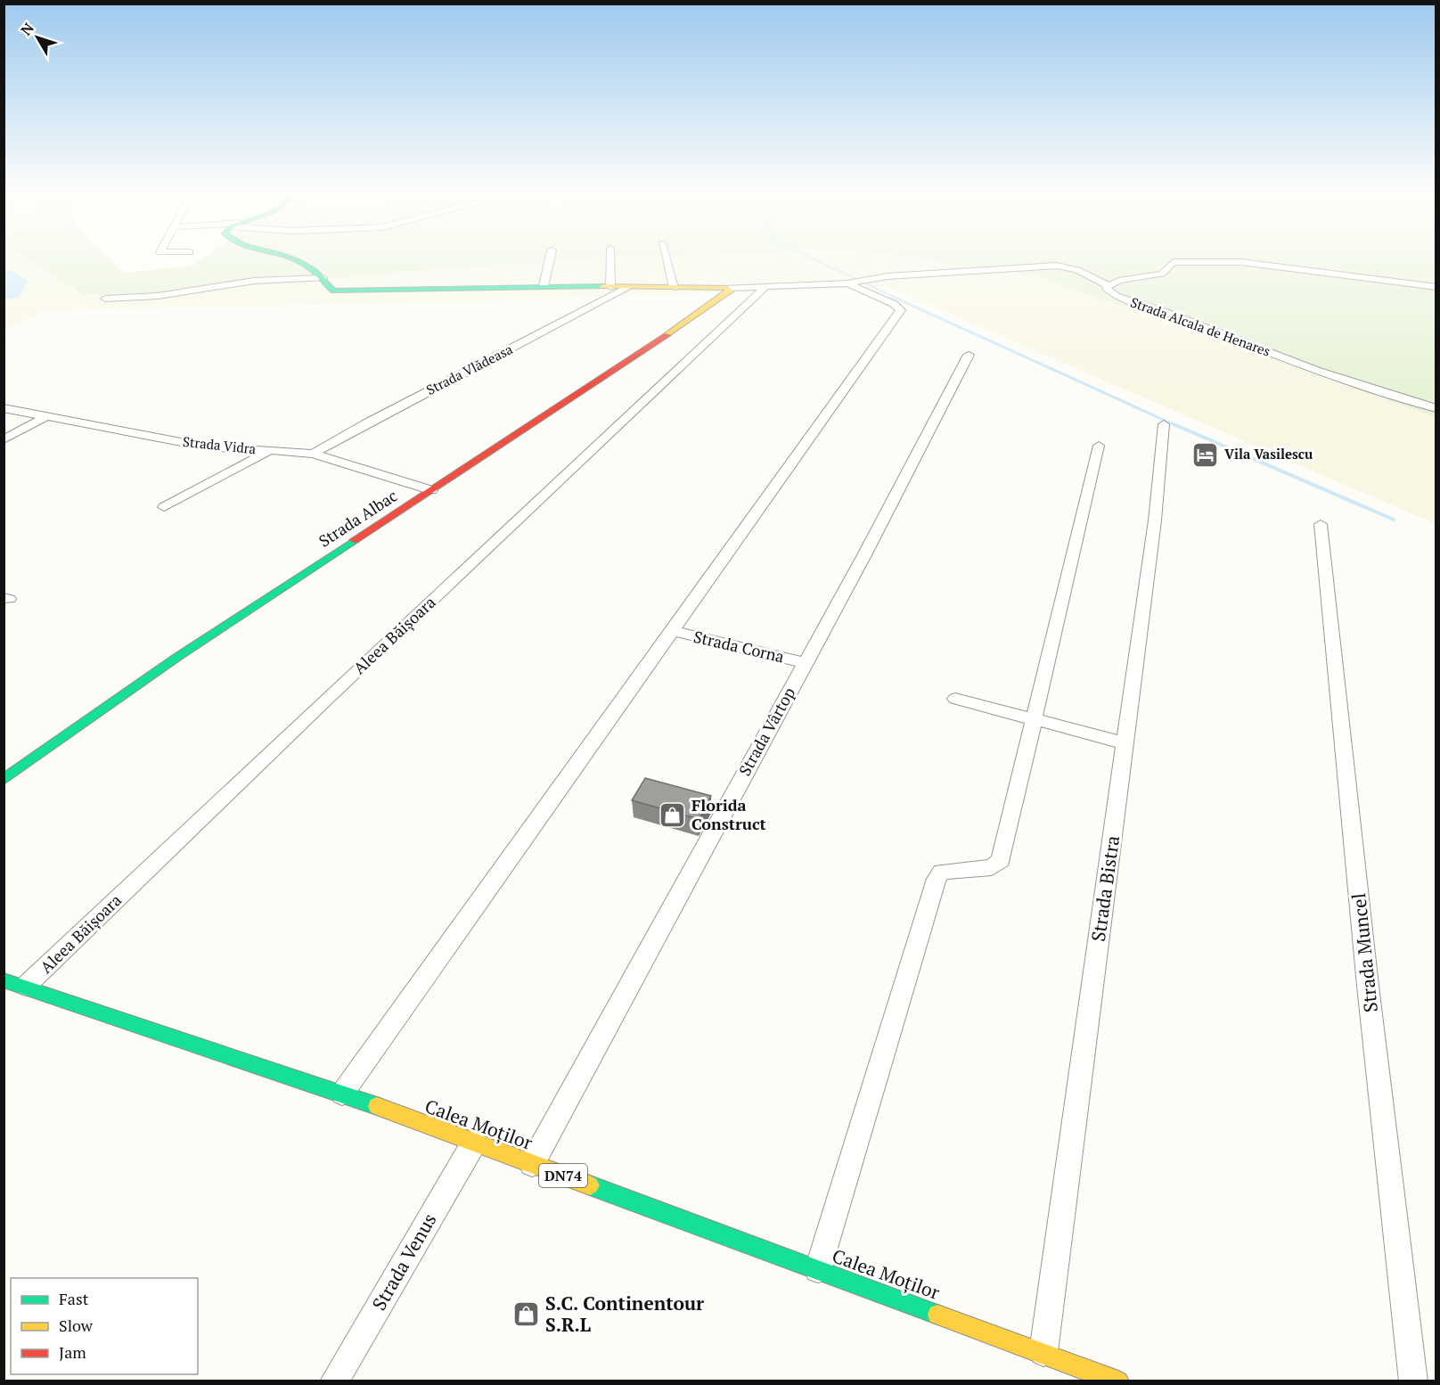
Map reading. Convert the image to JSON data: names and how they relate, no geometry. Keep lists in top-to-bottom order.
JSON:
{
  "streets": {
    "street": [
      "Strada Alcala de Henares",
      "Strada Vlădeasa",
      "Strada Vidra",
      "Strada Albac",
      "Aleea Băișoara",
      "Strada Corna",
      "Strada Vârtop",
      "Strada Bistra",
      "Strada Muncel",
      "Calea Moților",
      "DN74",
      "Strada Venus"
    ]
  },
  "crossings": [
    ["Strada Vlădeasa", "Strada Vidra"],
    ["Strada Vidra", "Strada Albac"],
    ["Aleea Băișoara", "Calea Moților"],
    ["Strada Corna", "Strada Vârtop"],
    ["Strada Vârtop", "Calea Moților"],
    ["Strada Bistra", "Calea Moților"],
    ["Calea Moților", "Strada Venus"]
  ],
  "places": {
    "hotel": ["Vila Vasilescu"],
    "shop": ["Florida Construct", "S.C. Continentour S.R.L"]
  },
  "legend": ["Fast", "Slow", "Jam"],
  "north": "top left"
}
